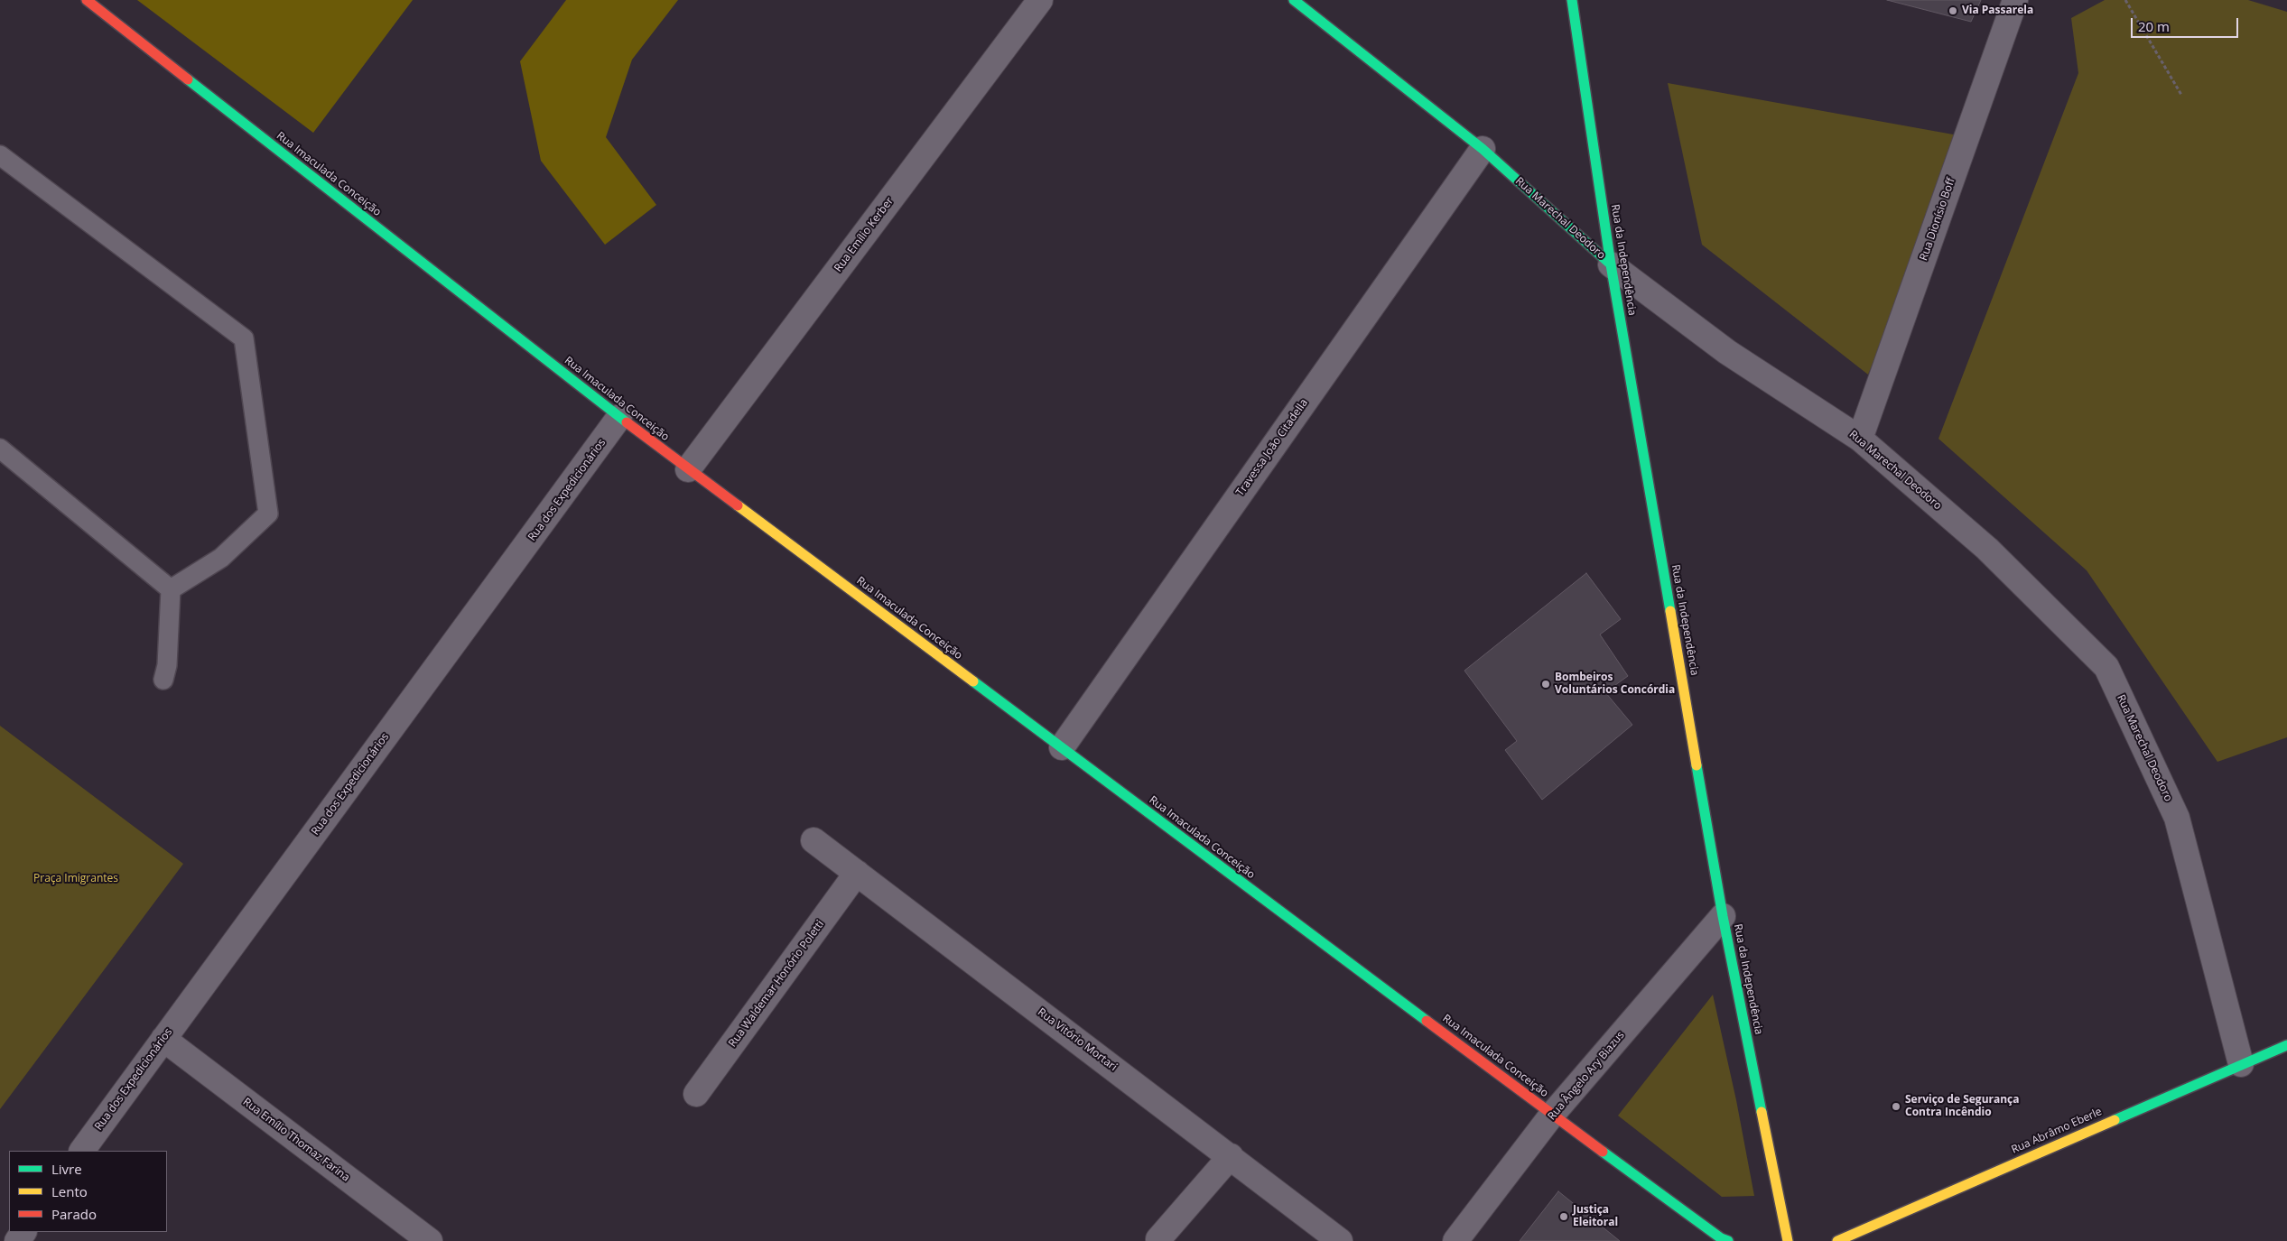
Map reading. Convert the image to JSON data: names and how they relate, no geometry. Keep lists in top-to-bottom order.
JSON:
{
  "streets": {
    "street": [
      "Rua Imaculada Conceição",
      "Rua Marechal Deodoro",
      "Rua Dionísio Boff",
      "Rua Emílio Kerber",
      "Rua da Independência",
      "Travessa João Citadella",
      "Rua dos Expedicionários",
      "Rua Waldemar Honório Poletti",
      "Rua Vitório Mortari",
      "Rua Ângelo Ary Biazus",
      "Rua Abrâmo Eberle",
      "Rua Emílio Thomaz Farina"
    ]
  },
  "crossings": [
    ["Rua Imaculada Conceição", "Rua Emílio Kerber"],
    ["Rua Imaculada Conceição", "Travessa João Citadella"],
    ["Rua Imaculada Conceição", "Rua dos Expedicionários"],
    ["Rua Imaculada Conceição", "Rua Ângelo Ary Biazus"],
    ["Rua Marechal Deodoro", "Rua Dionísio Boff"],
    ["Rua Marechal Deodoro", "Rua da Independência"],
    ["Rua Marechal Deodoro", "Travessa João Citadella"],
    ["Rua Marechal Deodoro", "Rua Abrâmo Eberle"],
    ["Rua da Independência", "Rua Ângelo Ary Biazus"],
    ["Rua dos Expedicionários", "Rua Emílio Thomaz Farina"],
    ["Rua Waldemar Honório Poletti", "Rua Vitório Mortari"]
  ],
  "parks": ["Praça Imigrantes"],
  "places": [
    "Via Passarela",
    "Bombeiros Voluntários Concórdia",
    "Serviço de Segurança Contra Incêndio",
    "Justiça Eleitoral"
  ],
  "legend": ["Livre", "Lento", "Parado"],
  "scale_bar": "20 m"
}
